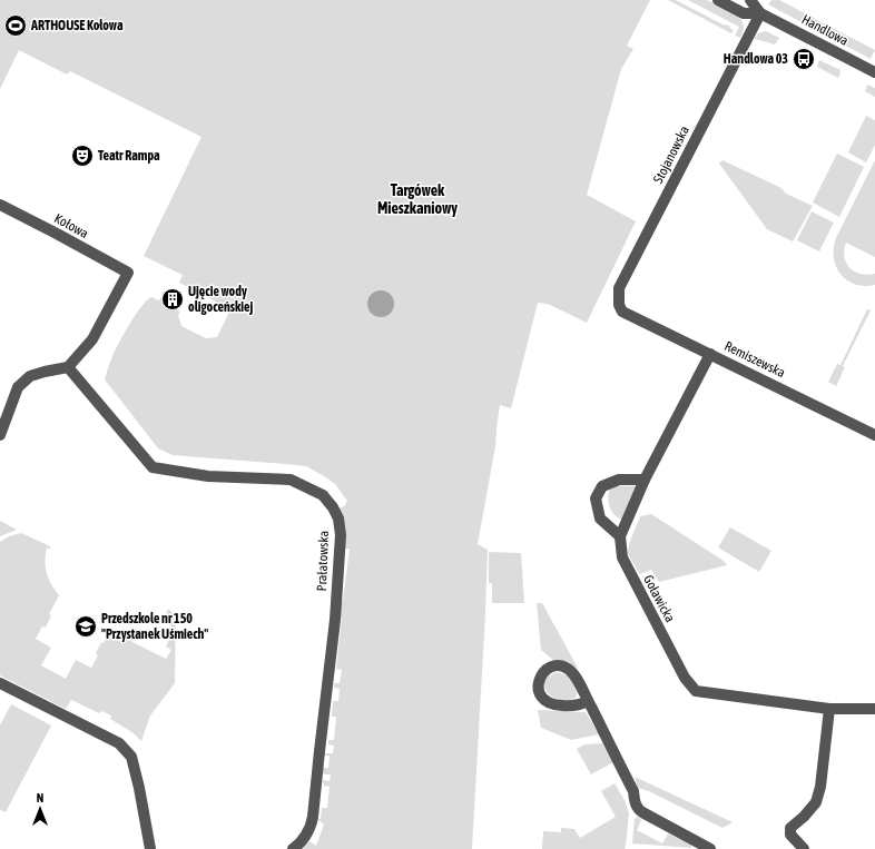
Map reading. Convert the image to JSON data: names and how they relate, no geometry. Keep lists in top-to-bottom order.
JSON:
{
  "streets": {
    "street": [
      "Handlowa",
      "Stojanowska",
      "Kołowa",
      "Remiszewska",
      "Prałatowska",
      "Goławicka"
    ]
  },
  "crossings": [
    ["Handlowa", "Stojanowska"],
    ["Stojanowska", "Remiszewska"],
    ["Kołowa", "Prałatowska"],
    ["Remiszewska", "Goławicka"]
  ],
  "districts": ["Targówek Mieszkaniowy"],
  "places": {
    "sports": ["ARTHOUSE Kołowa"],
    "bus stop": ["Handlowa 03"],
    "theatre": ["Teatr Rampa"],
    "building": ["Ujęcie wody oligoceńskiej"],
    "school or university": ["Przedszkole nr 150 \"Przystanek Uśmiech\""]
  },
  "north": "top"
}
